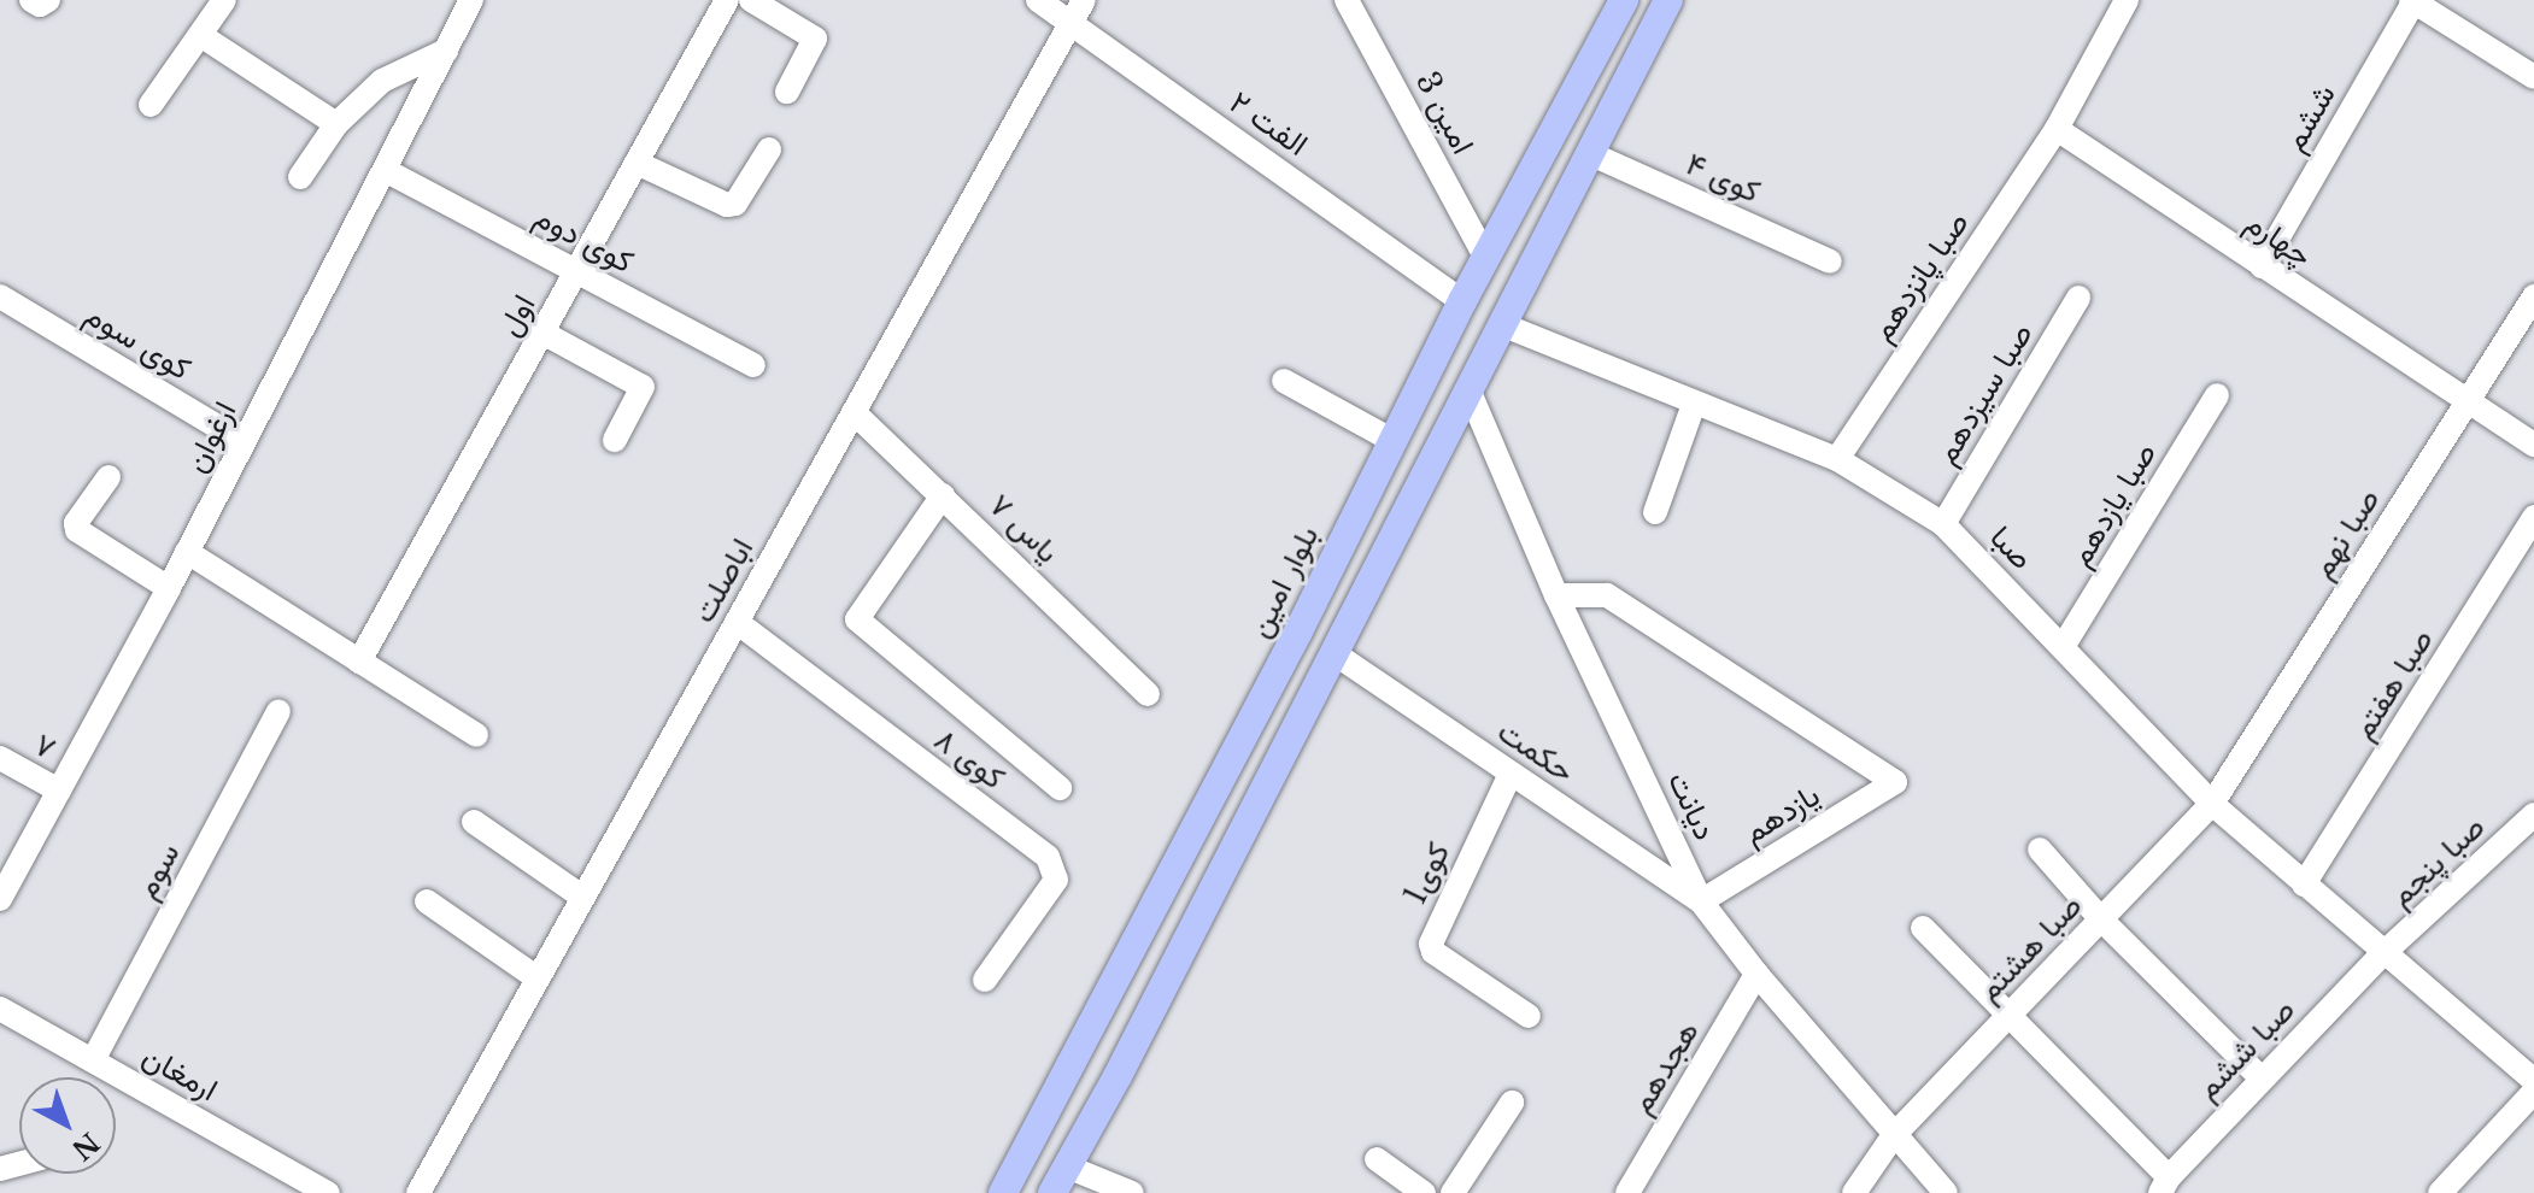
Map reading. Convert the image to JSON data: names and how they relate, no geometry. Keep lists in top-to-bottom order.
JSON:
{
  "streets": {
    "main road": ["بلوار امین"],
    "street": [
      "امین 3",
      "ششم",
      "الفت ۲",
      "کوی ۴",
      "کوی دوم",
      "چهارم",
      "صبا پانزدهم",
      "اول",
      "کوی سوم",
      "صبا سیزدهم",
      "ارغوان",
      "صبا یازدهم",
      "یاس ۷",
      "صبا نهم",
      "صبا",
      "اباصلت",
      "صبا هفتم",
      "۷",
      "حکمت",
      "کوی ۸",
      "دیانت",
      "یازدهم",
      "صبا پنجم",
      "سوم",
      "کوی1",
      "صبا هشتم",
      "صبا ششم",
      "هجدهم",
      "ارمغان"
    ]
  },
  "crossings": [
    ["امین 3", "بلوار امین"],
    ["ششم", "چهارم"],
    ["الفت ۲", "اباصلت"],
    ["الفت ۲", "بلوار امین"],
    ["کوی دوم", "اول"],
    ["کوی دوم", "ارغوان"],
    ["چهارم", "صبا پانزدهم"],
    ["چهارم", "صبا نهم"],
    ["صبا پانزدهم", "صبا"],
    ["کوی سوم", "ارغوان"],
    ["صبا سیزدهم", "صبا"],
    ["ارغوان", "۷"],
    ["صبا یازدهم", "صبا"],
    ["یاس ۷", "اباصلت"],
    ["صبا نهم", "صبا"],
    ["صبا نهم", "صبا هشتم"],
    ["صبا", "صبا هفتم"],
    ["صبا", "صبا پنجم"],
    ["صبا", "صبا هشتم"],
    ["صبا", "صبا ششم"],
    ["اباصلت", "کوی ۸"],
    ["حکمت", "دیانت"],
    ["حکمت", "یازدهم"],
    ["حکمت", "کوی1"],
    ["دیانت", "یازدهم"],
    ["دیانت", "صبا هشتم"],
    ["دیانت", "هجدهم"],
    ["صبا پنجم", "صبا ششم"],
    ["سوم", "ارمغان"]
  ],
  "north": "bottom right"
}
